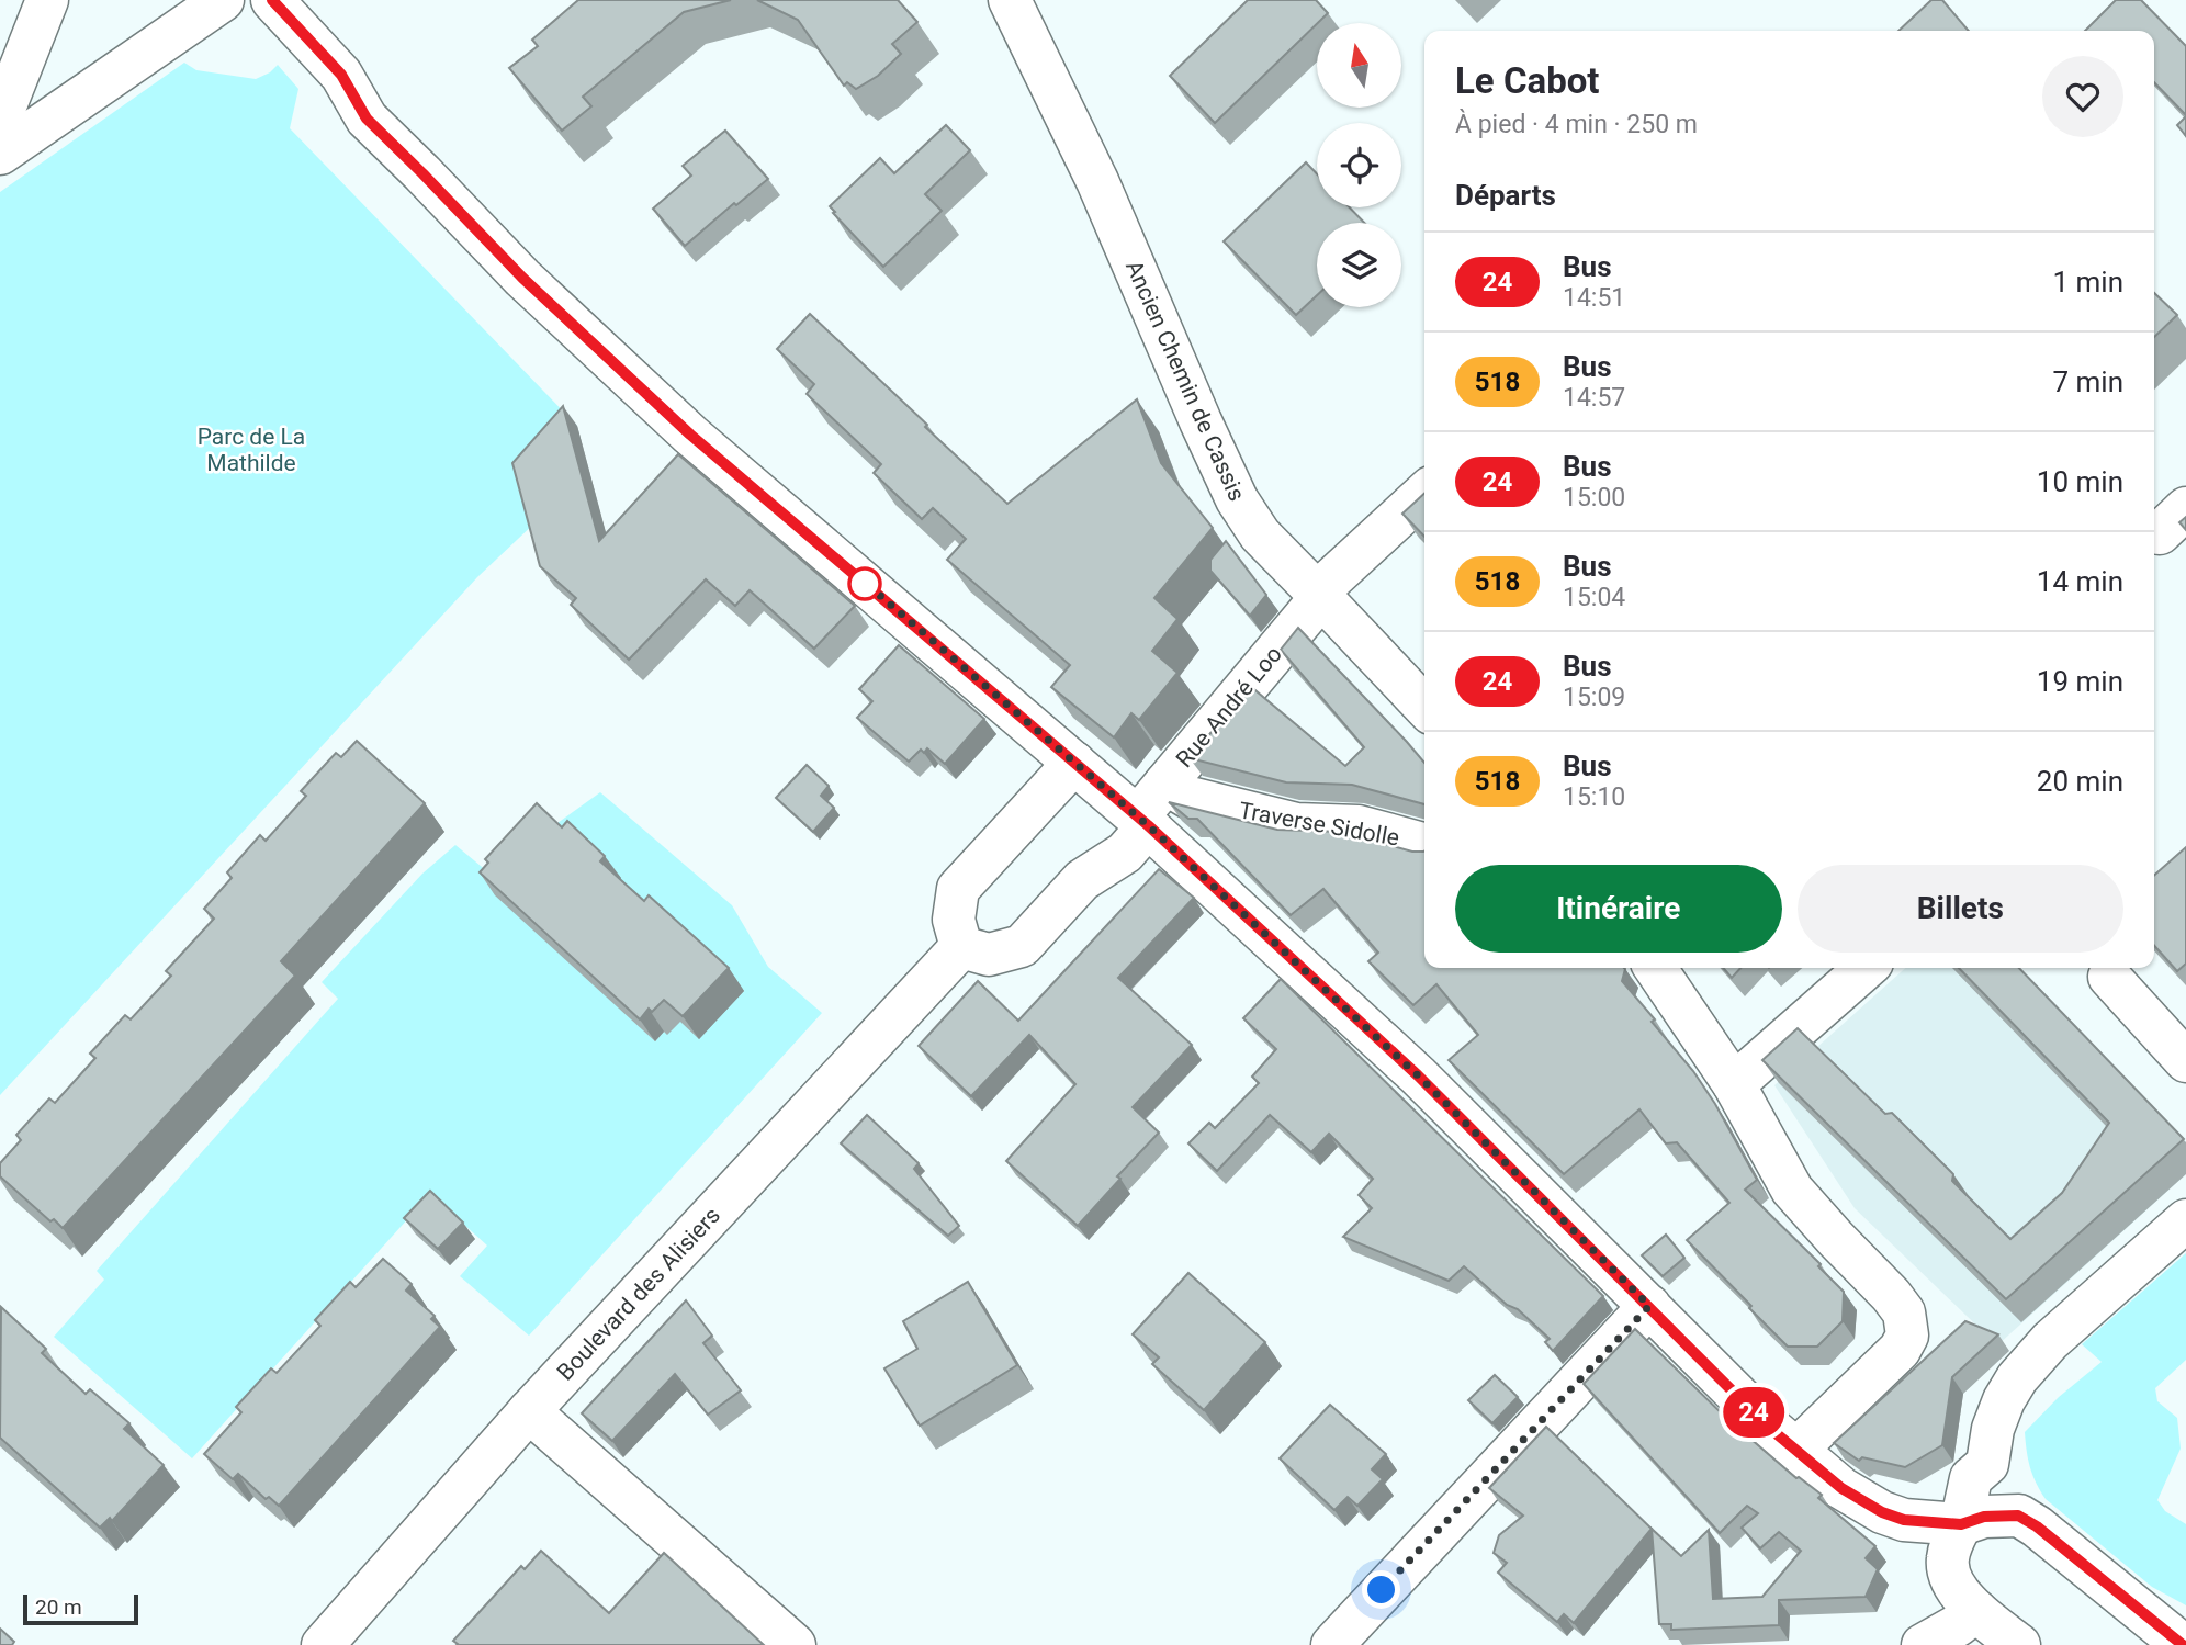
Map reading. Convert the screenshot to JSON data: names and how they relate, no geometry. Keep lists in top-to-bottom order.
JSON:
{
  "streets": {
    "street": [
      "Ancien Chemin de Cassis",
      "Rue André Loo",
      "Traverse Sidolle",
      "Boulevard des Alisiers"
    ]
  },
  "crossings": [
    ["Ancien Chemin de Cassis", "Rue André Loo"],
    ["Rue André Loo", "Traverse Sidolle"],
    ["Rue André Loo", "Boulevard des Alisiers"]
  ],
  "parks": ["Parc de La Mathilde"],
  "lines": ["bus line 24"],
  "scale_bar": "20 m",
  "north": "top",
  "page": {
    "on_map": "24",
    "heading": [
      ["Le Cabot", "À pied · 4 min · 250 m"],
      "Départs"
    ],
    "list": [
      {
        "mark": "24",
        "name": "Bus",
        "note": "14:51",
        "value": "1 min"
      },
      {
        "mark": "518",
        "name": "Bus",
        "note": "14:57",
        "value": "7 min"
      },
      {
        "mark": "24",
        "name": "Bus",
        "note": "15:00",
        "value": "10 min"
      },
      {
        "mark": "518",
        "name": "Bus",
        "note": "15:04",
        "value": "14 min"
      },
      {
        "mark": "24",
        "name": "Bus",
        "note": "15:09",
        "value": "19 min"
      },
      {
        "mark": "518",
        "name": "Bus",
        "note": "15:10",
        "value": "20 min"
      }
    ],
    "buttons": ["Itinéraire", "Billets"],
    "scale": "20 m"
  }
}
